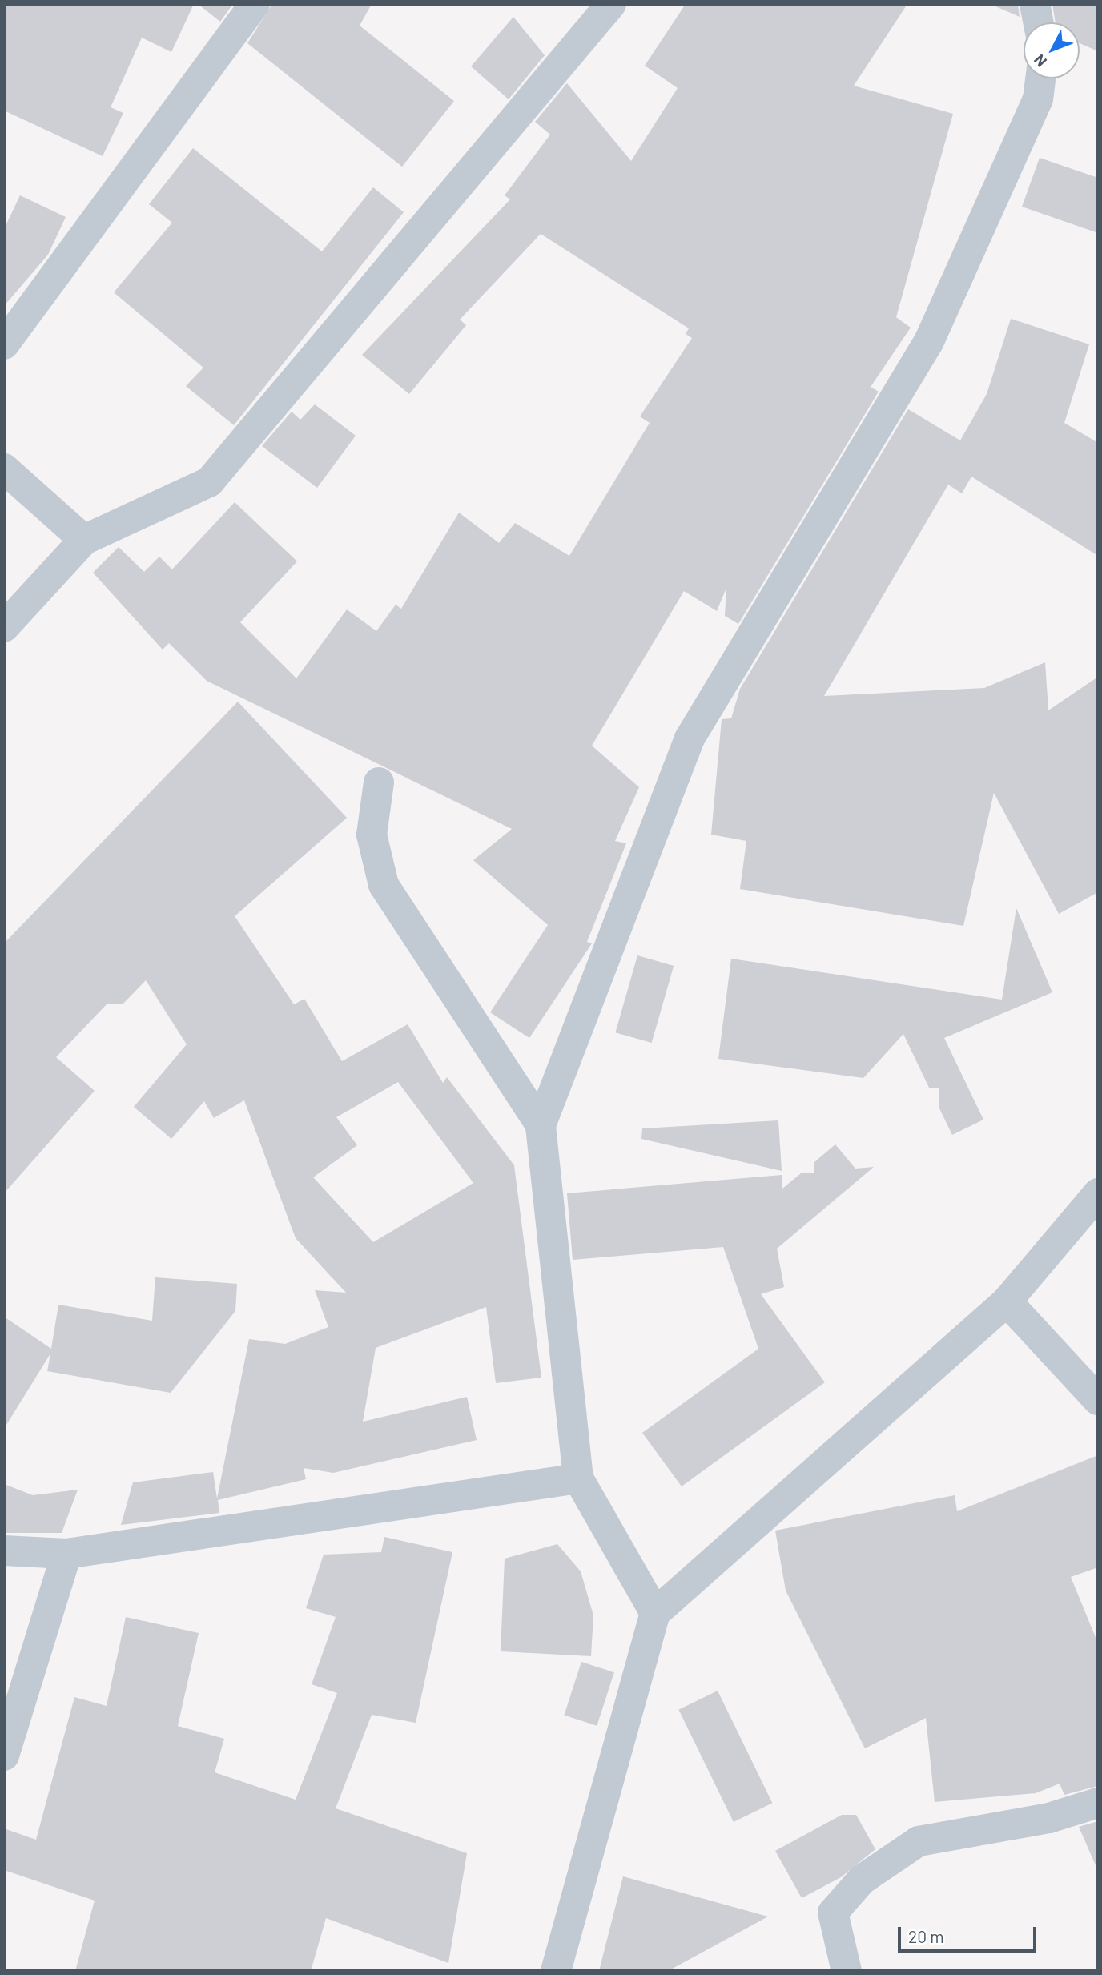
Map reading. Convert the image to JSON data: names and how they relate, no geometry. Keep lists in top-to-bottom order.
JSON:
{
  "scale_bar": "20 m",
  "north": "bottom left"
}
